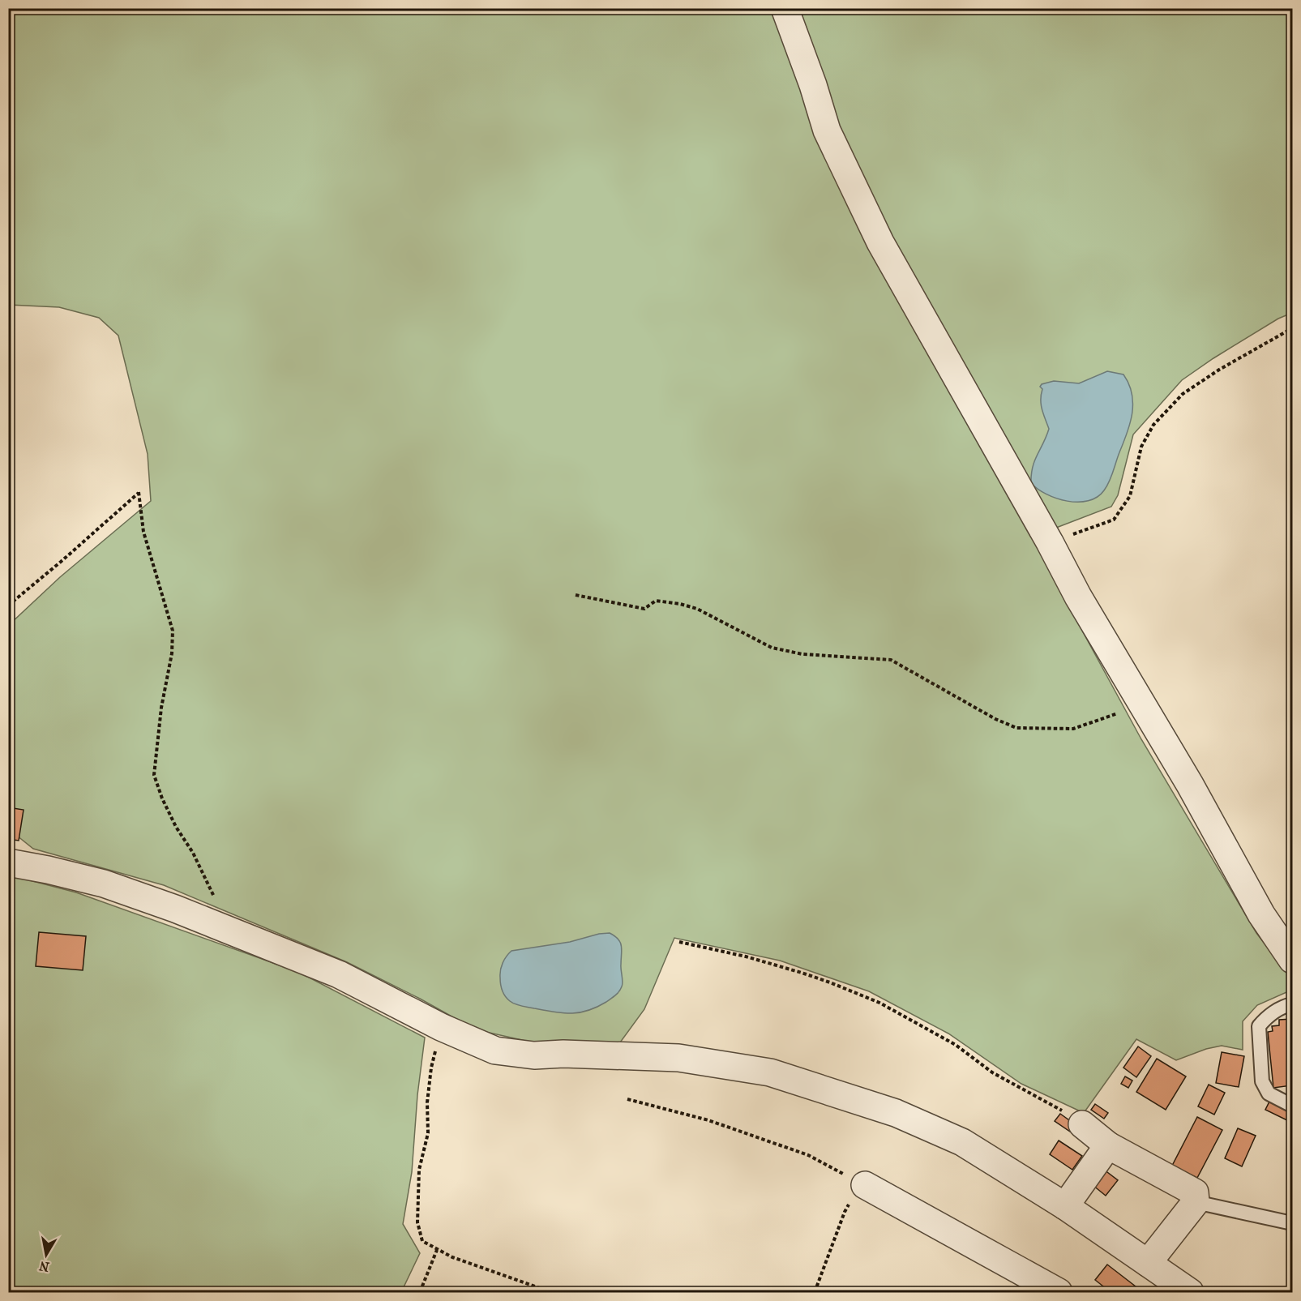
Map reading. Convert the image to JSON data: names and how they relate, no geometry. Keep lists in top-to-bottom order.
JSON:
{
  "north": "bottom"
}
